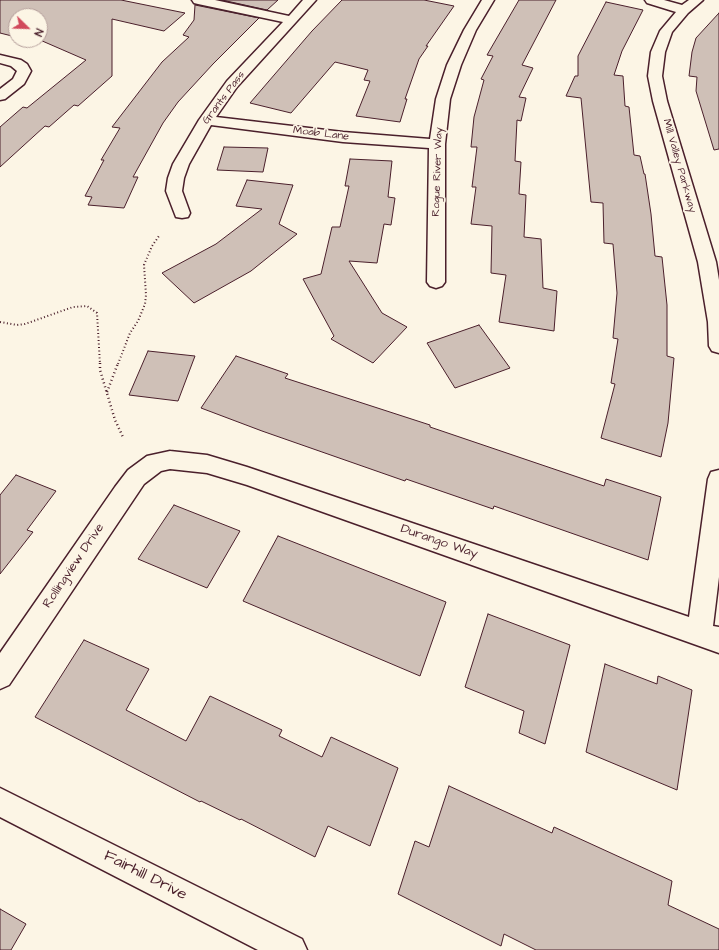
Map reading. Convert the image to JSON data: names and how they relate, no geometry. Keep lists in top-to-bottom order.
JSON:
{
  "streets": {
    "street": [
      "Grants Pass",
      "Moab Lane",
      "Mill Valley Parkway",
      "Rogue River Way",
      "Durango Way",
      "Rollingview Drive",
      "Fairhill Drive"
    ]
  },
  "crossings": [
    ["Grants Pass", "Moab Lane"],
    ["Moab Lane", "Rogue River Way"],
    ["Durango Way", "Rollingview Drive"]
  ],
  "north": "bottom right"
}
